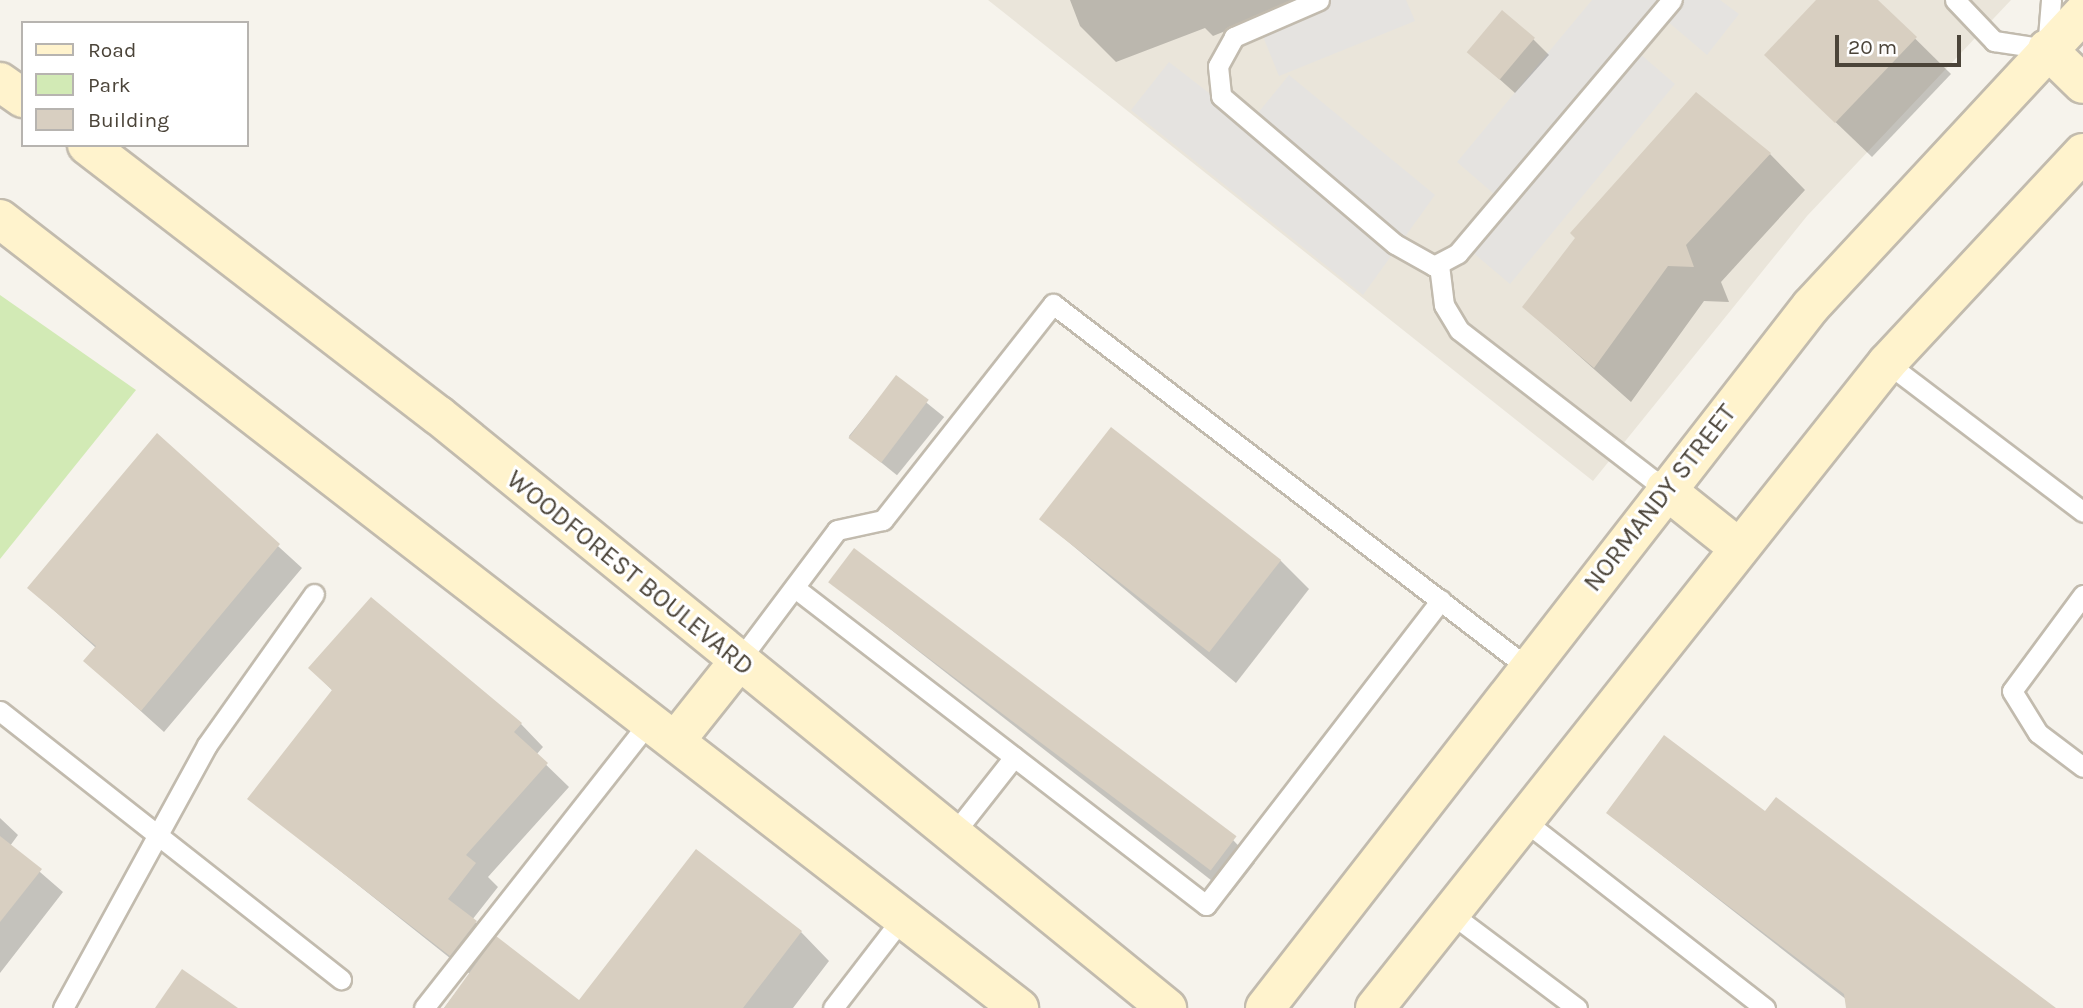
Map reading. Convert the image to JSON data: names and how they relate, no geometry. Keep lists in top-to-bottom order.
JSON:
{
  "streets": {
    "main road": ["NORMANDY STREET", "WOODFOREST BOULEVARD"]
  },
  "legend": ["Road", "Park", "Building"],
  "scale_bar": "20 m"
}
